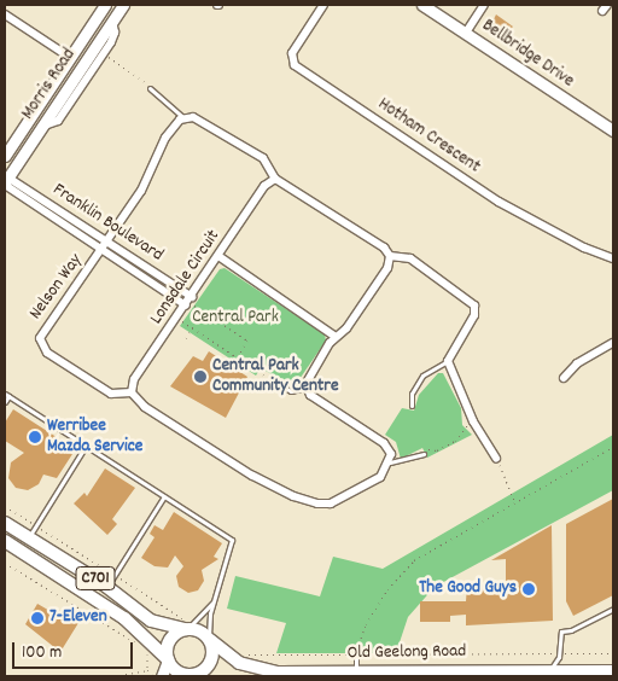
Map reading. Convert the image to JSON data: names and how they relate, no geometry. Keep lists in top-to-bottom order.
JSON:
{
  "streets": {
    "main road": ["C701", "Old Geelong Road"],
    "street": [
      "Bellbridge Drive",
      "Morris Road",
      "Hotham Crescent",
      "Franklin Boulevard",
      "Lonsdale Circuit",
      "Nelson Way"
    ]
  },
  "crossings": [
    ["Morris Road", "Franklin Boulevard"],
    ["Franklin Boulevard", "Lonsdale Circuit"],
    ["Franklin Boulevard", "Nelson Way"],
    ["Lonsdale Circuit", "Nelson Way"],
    ["C701", "Old Geelong Road"]
  ],
  "parks": ["Central Park"],
  "places": [
    "Central Park Community Centre",
    "Werribee Mazda Service",
    "The Good Guys",
    "7-Eleven"
  ],
  "scale_bar": "100 m"
}
